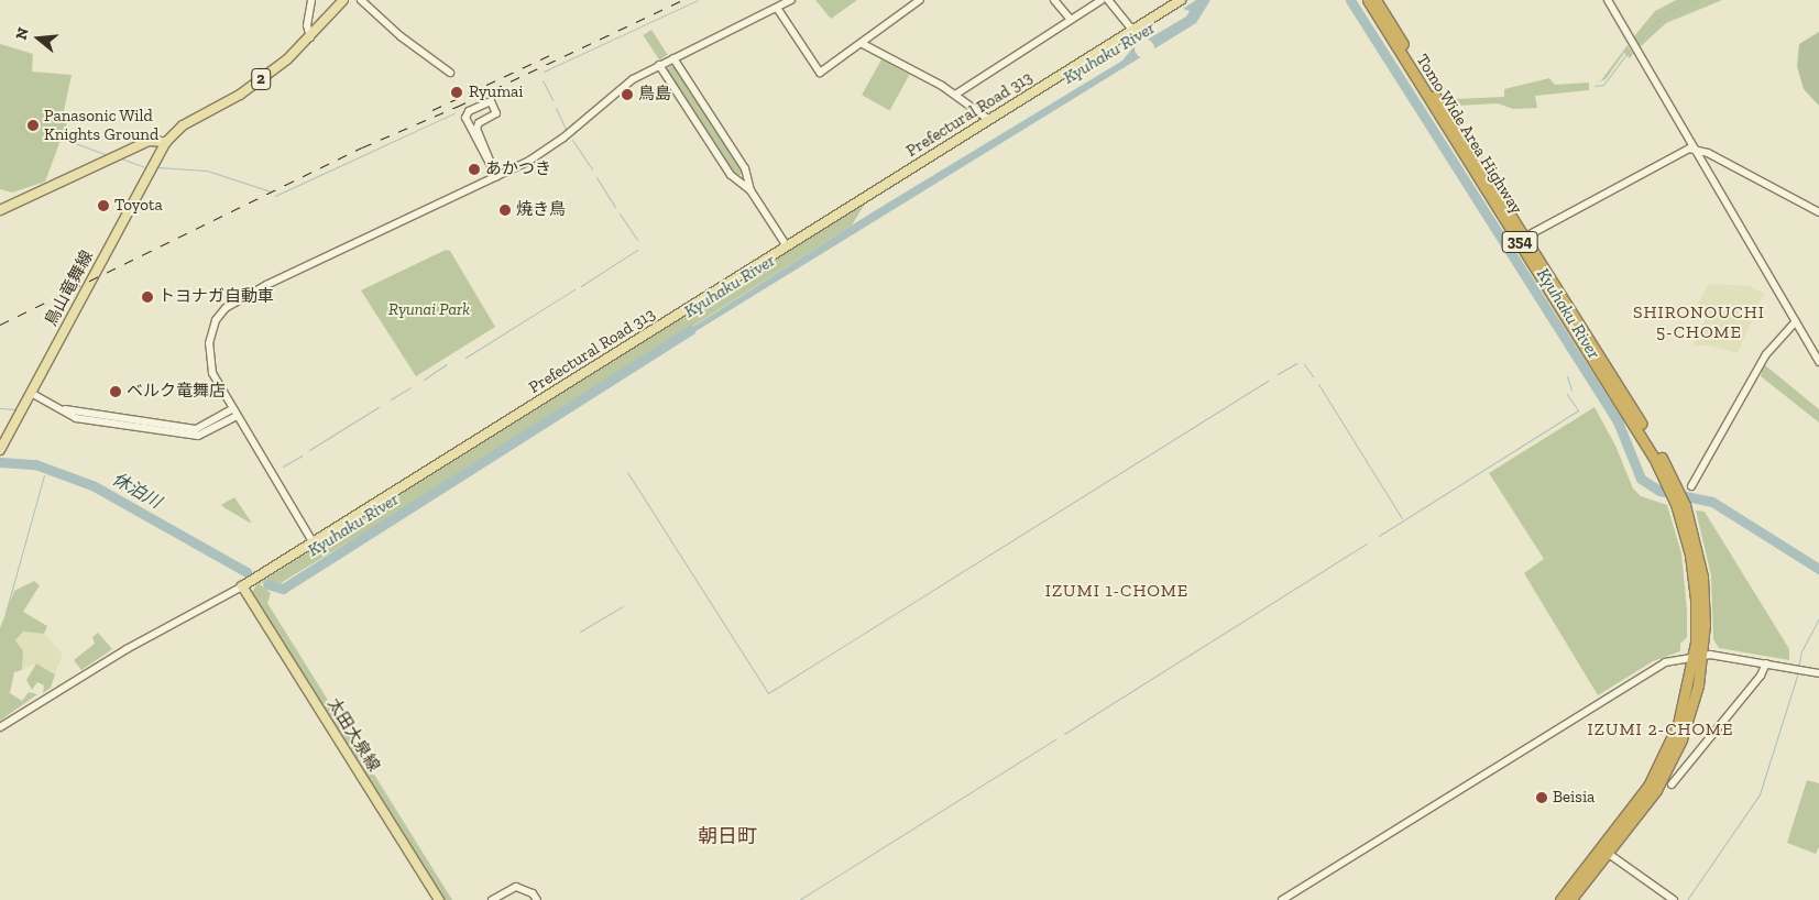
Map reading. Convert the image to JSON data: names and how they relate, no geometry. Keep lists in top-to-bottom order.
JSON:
{
  "streets": {
    "highway": ["Tomo Wide Area Highway", "354"],
    "main road": [
      "2",
      "Prefectural Road 313",
      "鳥山竜舞線",
      "太田大泉線"
    ]
  },
  "crossings": [
    ["2", "鳥山竜舞線"],
    ["Prefectural Road 313", "太田大泉線"]
  ],
  "districts": [
    "SHIRONOUCHI 5-CHOME",
    "IZUMI 1-CHOME",
    "IZUMI 2-CHOME",
    "朝日町"
  ],
  "water": ["Kyuhaku River", "休泊川"],
  "parks": ["Ryunai Park"],
  "places": [
    "Ryumai",
    "鳥島",
    "Panasonic Wild Knights Ground",
    "あかつき",
    "Toyota",
    "焼き鳥",
    "トヨナガ自動車",
    "ベルク竜舞店",
    "Beisia"
  ],
  "north": "left"
}
